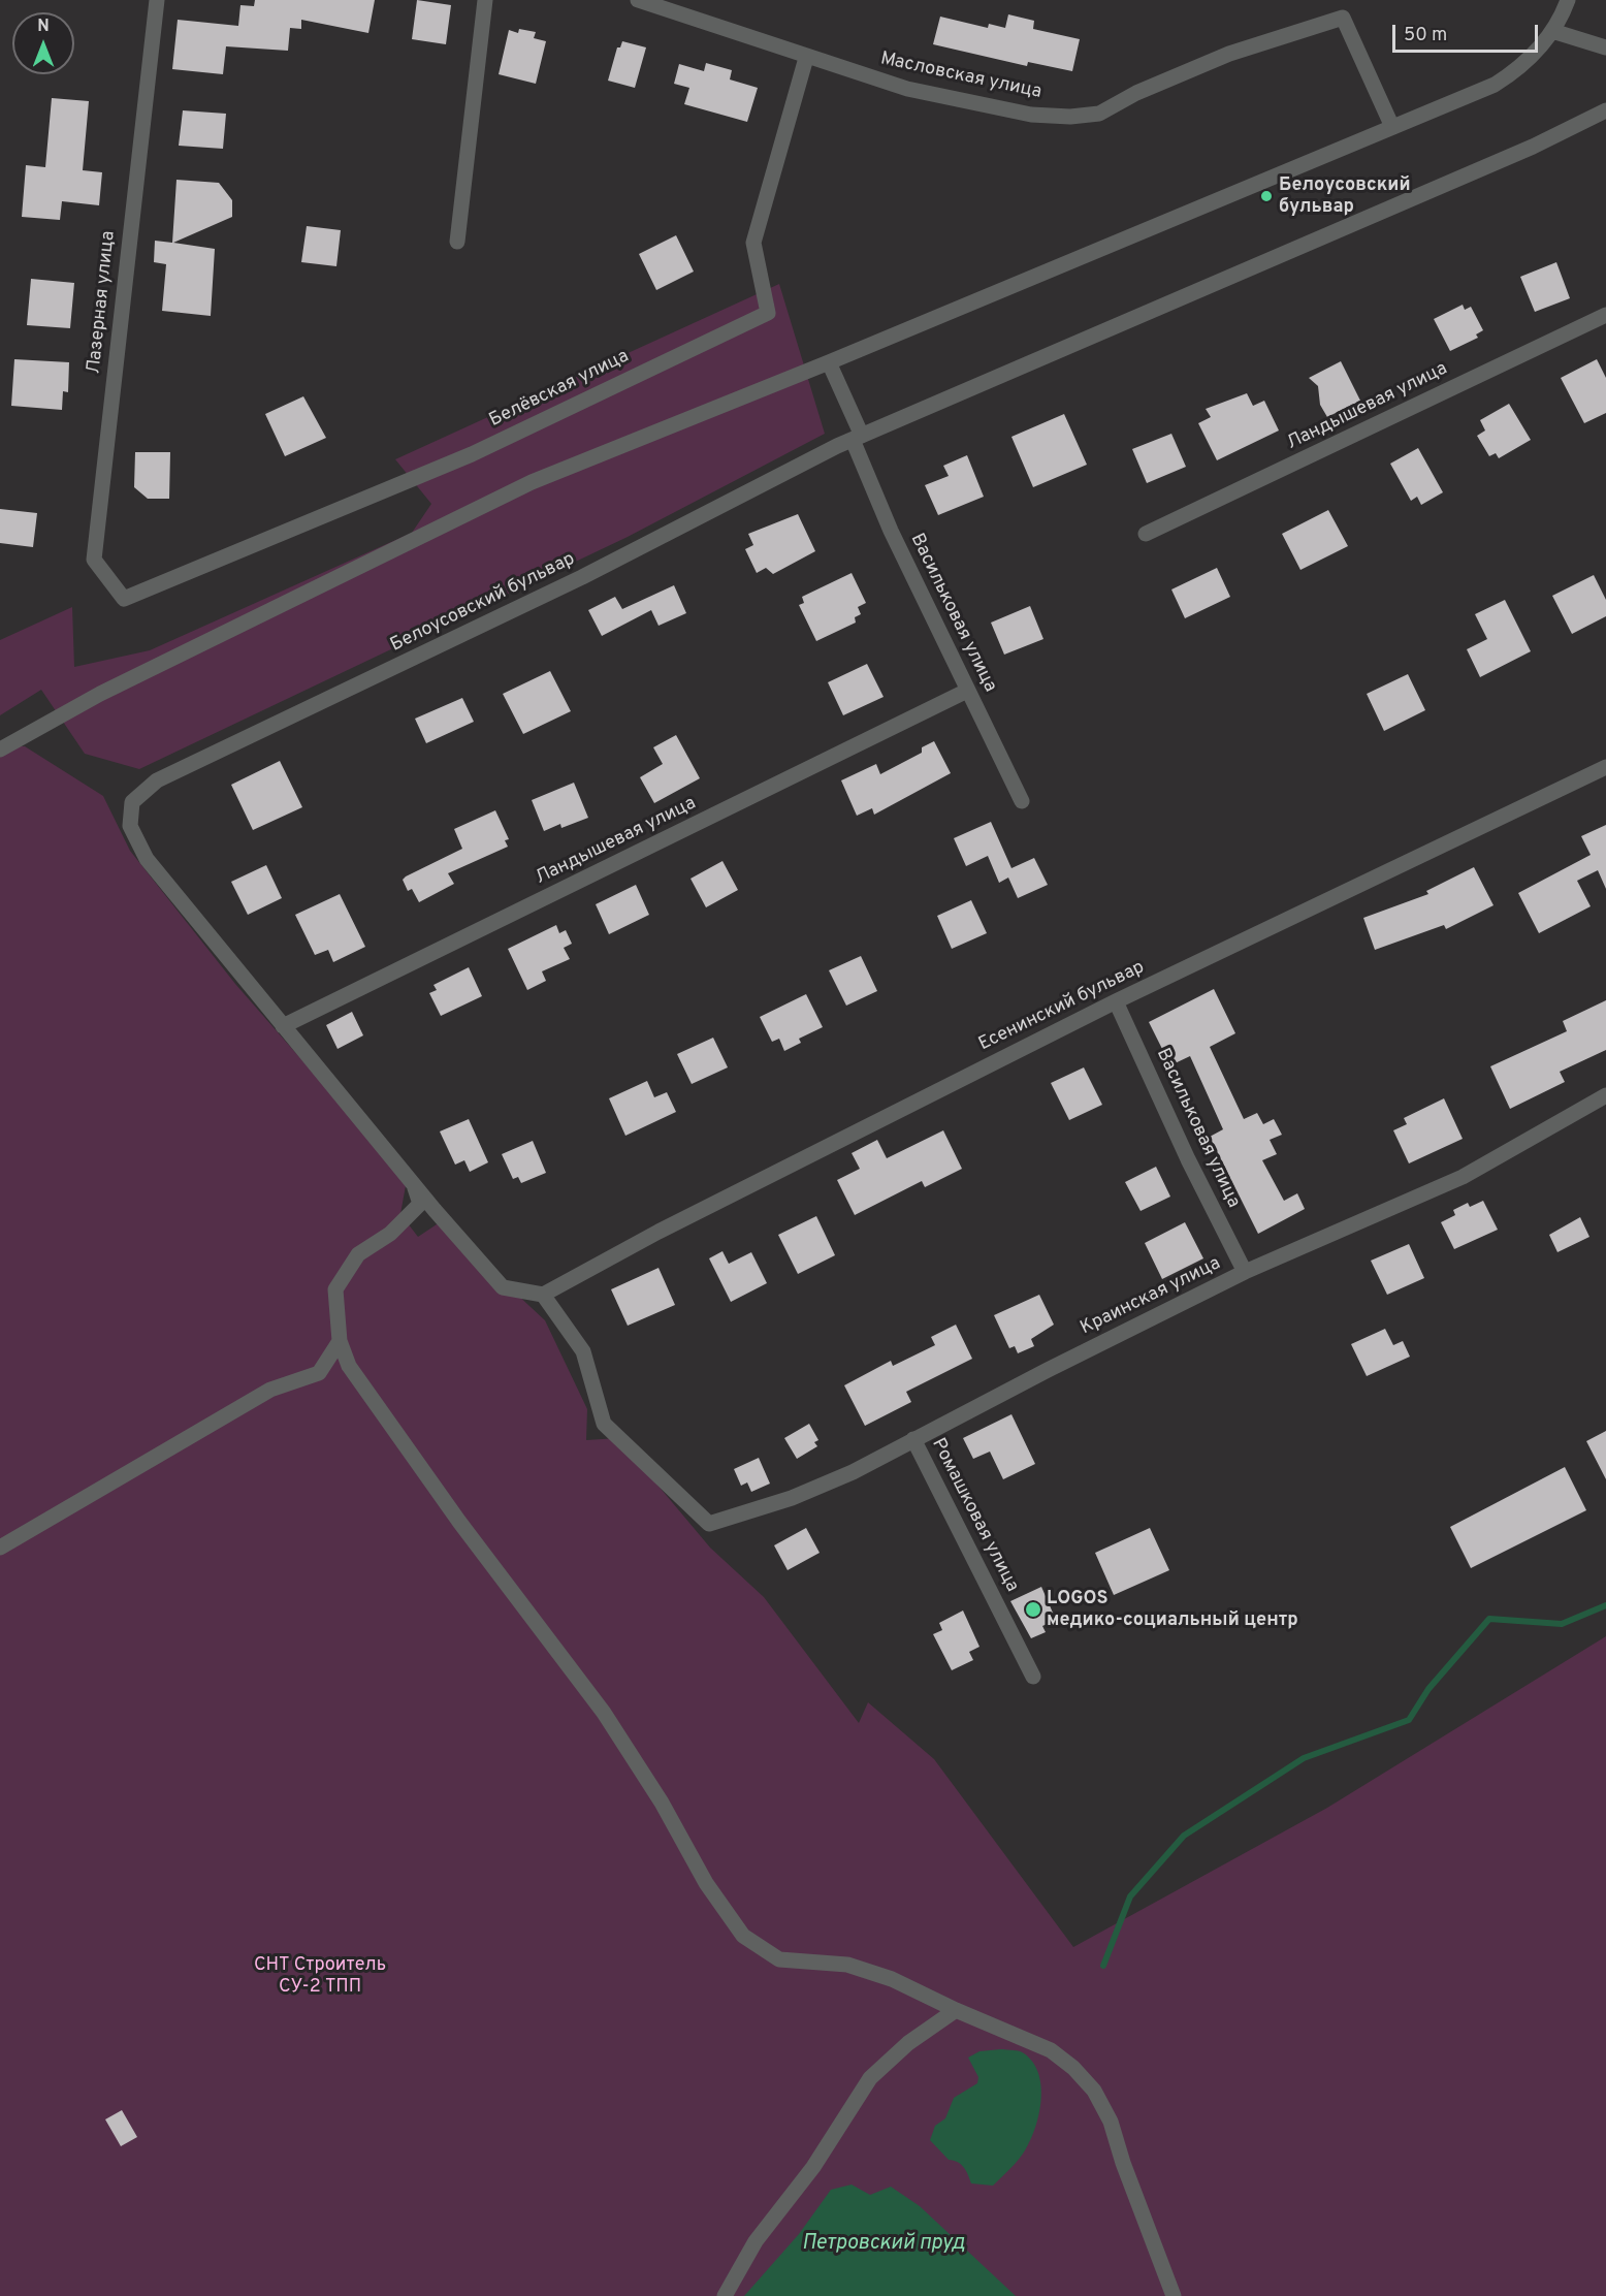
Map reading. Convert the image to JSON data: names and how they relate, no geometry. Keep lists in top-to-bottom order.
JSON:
{
  "streets": {
    "street": [
      "Масловская улица",
      "Лазерная улица",
      "Белёвская улица",
      "Ландышевая улица",
      "Белоусовский бульвар",
      "Васильковая улица",
      "Есенинский бульвар",
      "Краинская улица",
      "Ромашковая улица"
    ]
  },
  "crossings": [
    ["Масловская улица", "Белёвская улица"],
    ["Лазерная улица", "Белёвская улица"],
    ["Ландышевая улица", "Белоусовский бульвар"],
    ["Ландышевая улица", "Васильковая улица"],
    ["Белоусовский бульвар", "Васильковая улица"],
    ["Васильковая улица", "Есенинский бульвар"],
    ["Васильковая улица", "Краинская улица"],
    ["Есенинский бульвар", "Краинская улица"],
    ["Краинская улица", "Ромашковая улица"]
  ],
  "water": ["Петровский пруд"],
  "parks": ["СНТ Строитель СУ-2 ТПП"],
  "places": ["Белоусовский бульвар", "LOGOS медико-социальный центр"],
  "scale_bar": "50 m",
  "north": "top"
}
